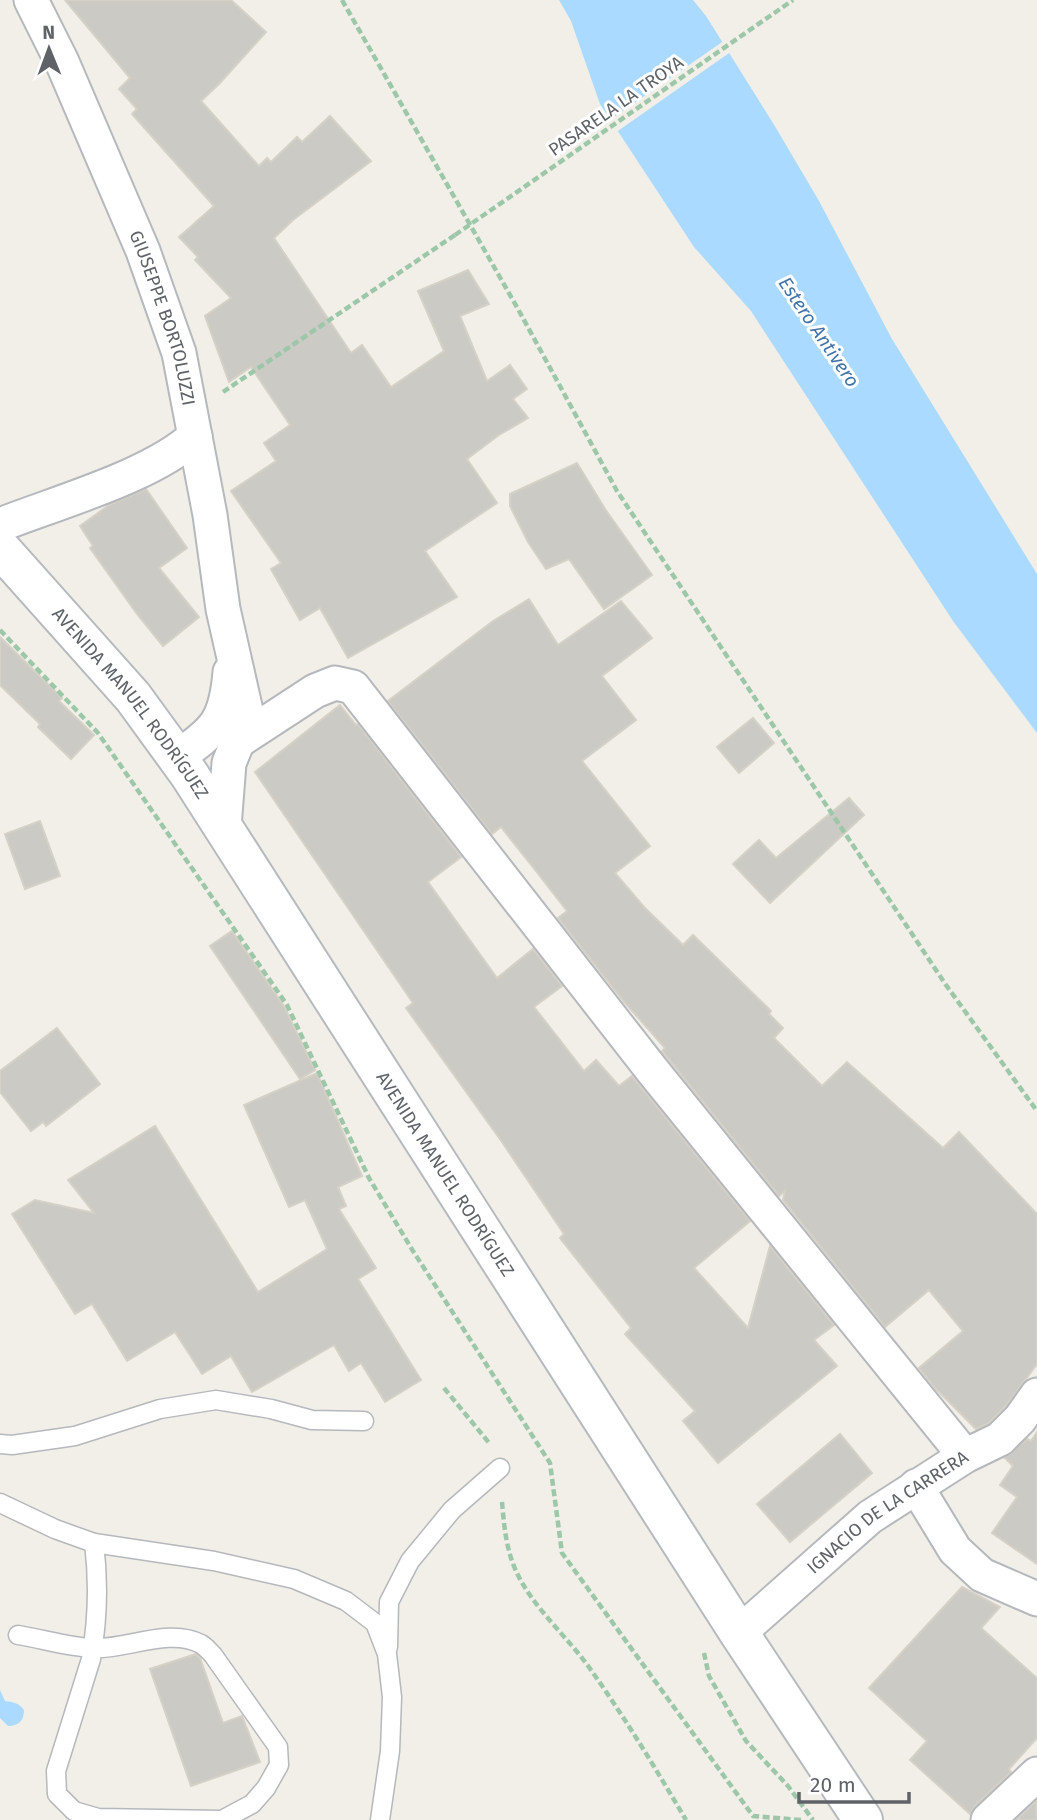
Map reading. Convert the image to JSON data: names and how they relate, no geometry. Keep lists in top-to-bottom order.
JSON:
{
  "streets": {
    "main road": ["AVENIDA MANUEL RODRÍGUEZ"],
    "street": ["GIUSEPPE BORTOLUZZI", "IGNACIO DE LA CARRERA"],
    "path": ["PASARELA LA TROYA"]
  },
  "crossings": [
    ["PASARELA LA TROYA", "GIUSEPPE BORTOLUZZI"],
    ["AVENIDA MANUEL RODRÍGUEZ", "IGNACIO DE LA CARRERA"]
  ],
  "water": ["Estero Antivero"],
  "scale_bar": "20 m",
  "north": "top"
}
